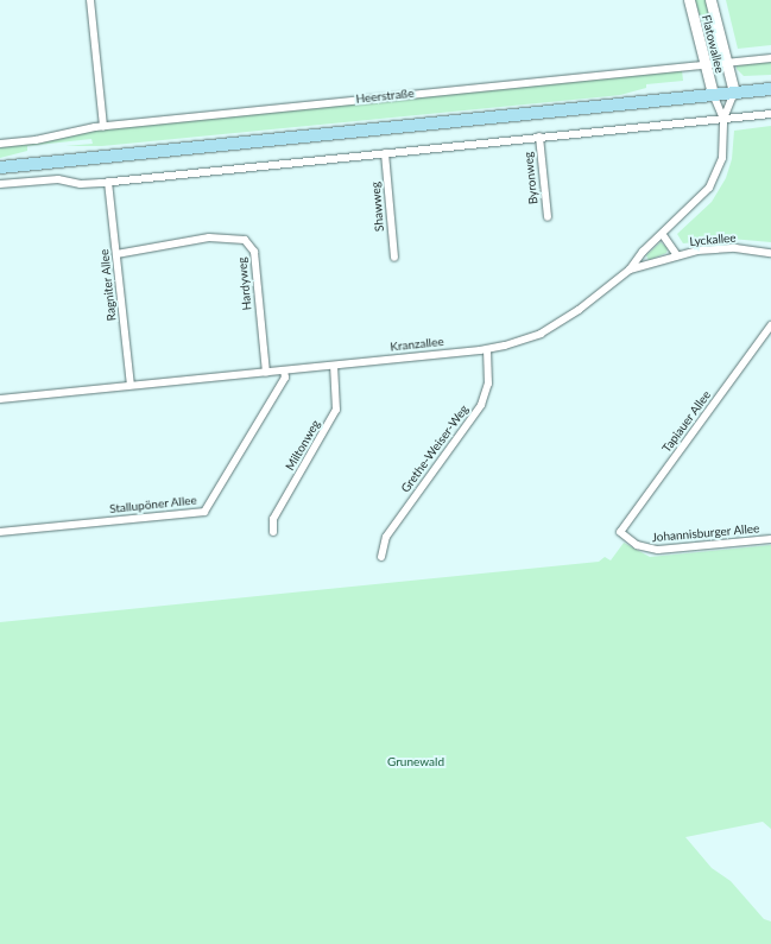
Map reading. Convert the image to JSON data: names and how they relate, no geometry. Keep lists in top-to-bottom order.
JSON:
{
  "streets": {
    "main road": ["Flatowallee"],
    "street": [
      "Heerstraße",
      "Byronweg",
      "Shawweg",
      "Lyckallee",
      "Hardyweg",
      "Ragniter Allee",
      "Kranzallee",
      "Tapiauer Allee",
      "Miltonweg",
      "Grethe-Weiser-Weg",
      "Stallupöner Allee",
      "Johannisburger Allee"
    ]
  },
  "crossings": [
    ["Flatowallee", "Heerstraße"],
    ["Lyckallee", "Kranzallee"],
    ["Hardyweg", "Ragniter Allee"],
    ["Hardyweg", "Kranzallee"],
    ["Ragniter Allee", "Kranzallee"],
    ["Kranzallee", "Miltonweg"],
    ["Kranzallee", "Grethe-Weiser-Weg"],
    ["Kranzallee", "Stallupöner Allee"],
    ["Tapiauer Allee", "Johannisburger Allee"]
  ],
  "parks": ["Grunewald"]
}
